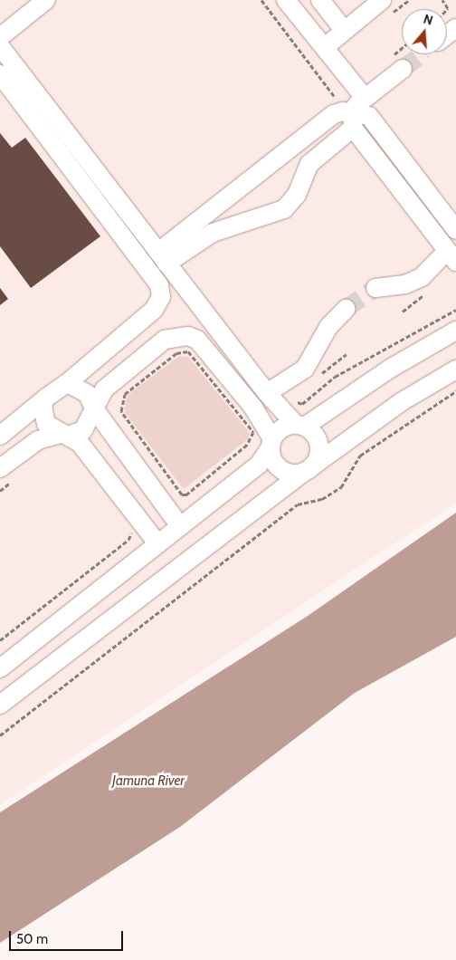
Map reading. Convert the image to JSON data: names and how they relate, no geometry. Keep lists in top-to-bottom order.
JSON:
{
  "water": ["Jamuna River"],
  "scale_bar": "50 m",
  "north": "top"
}
